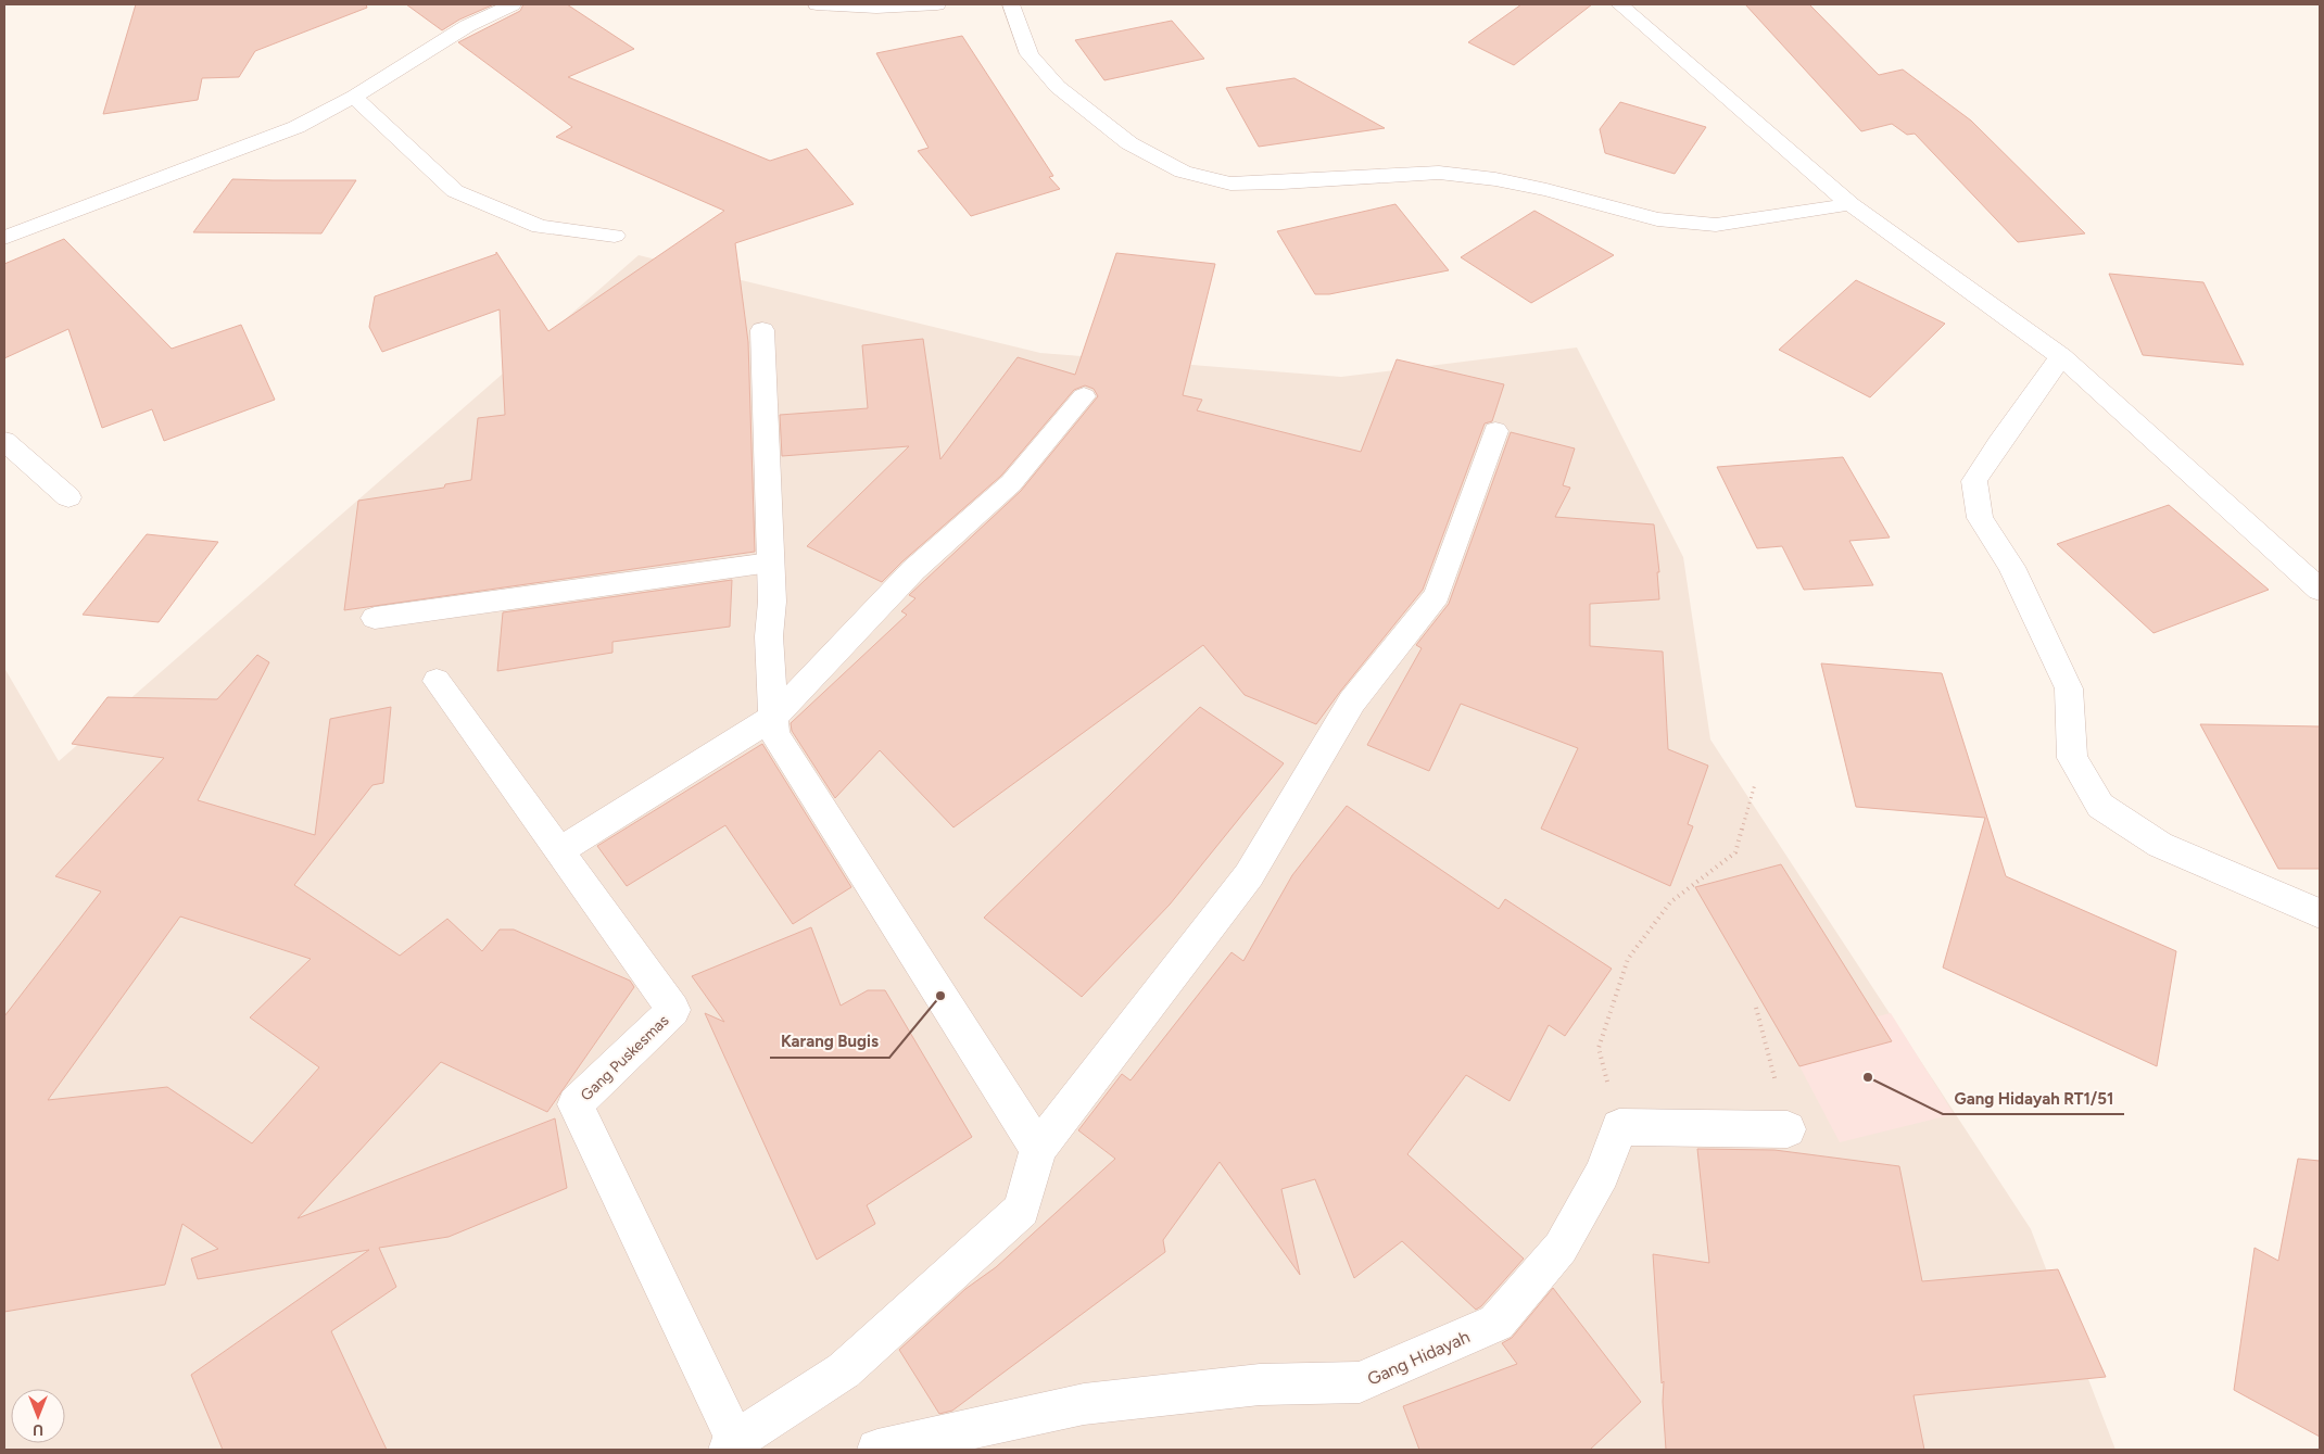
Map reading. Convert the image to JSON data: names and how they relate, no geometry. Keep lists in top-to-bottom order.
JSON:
{
  "streets": {
    "street": ["Gang Puskesmas", "Gang Hidayah"]
  },
  "places": ["Karang Bugis", "Gang Hidayah RT1/51"],
  "north": "bottom"
}
